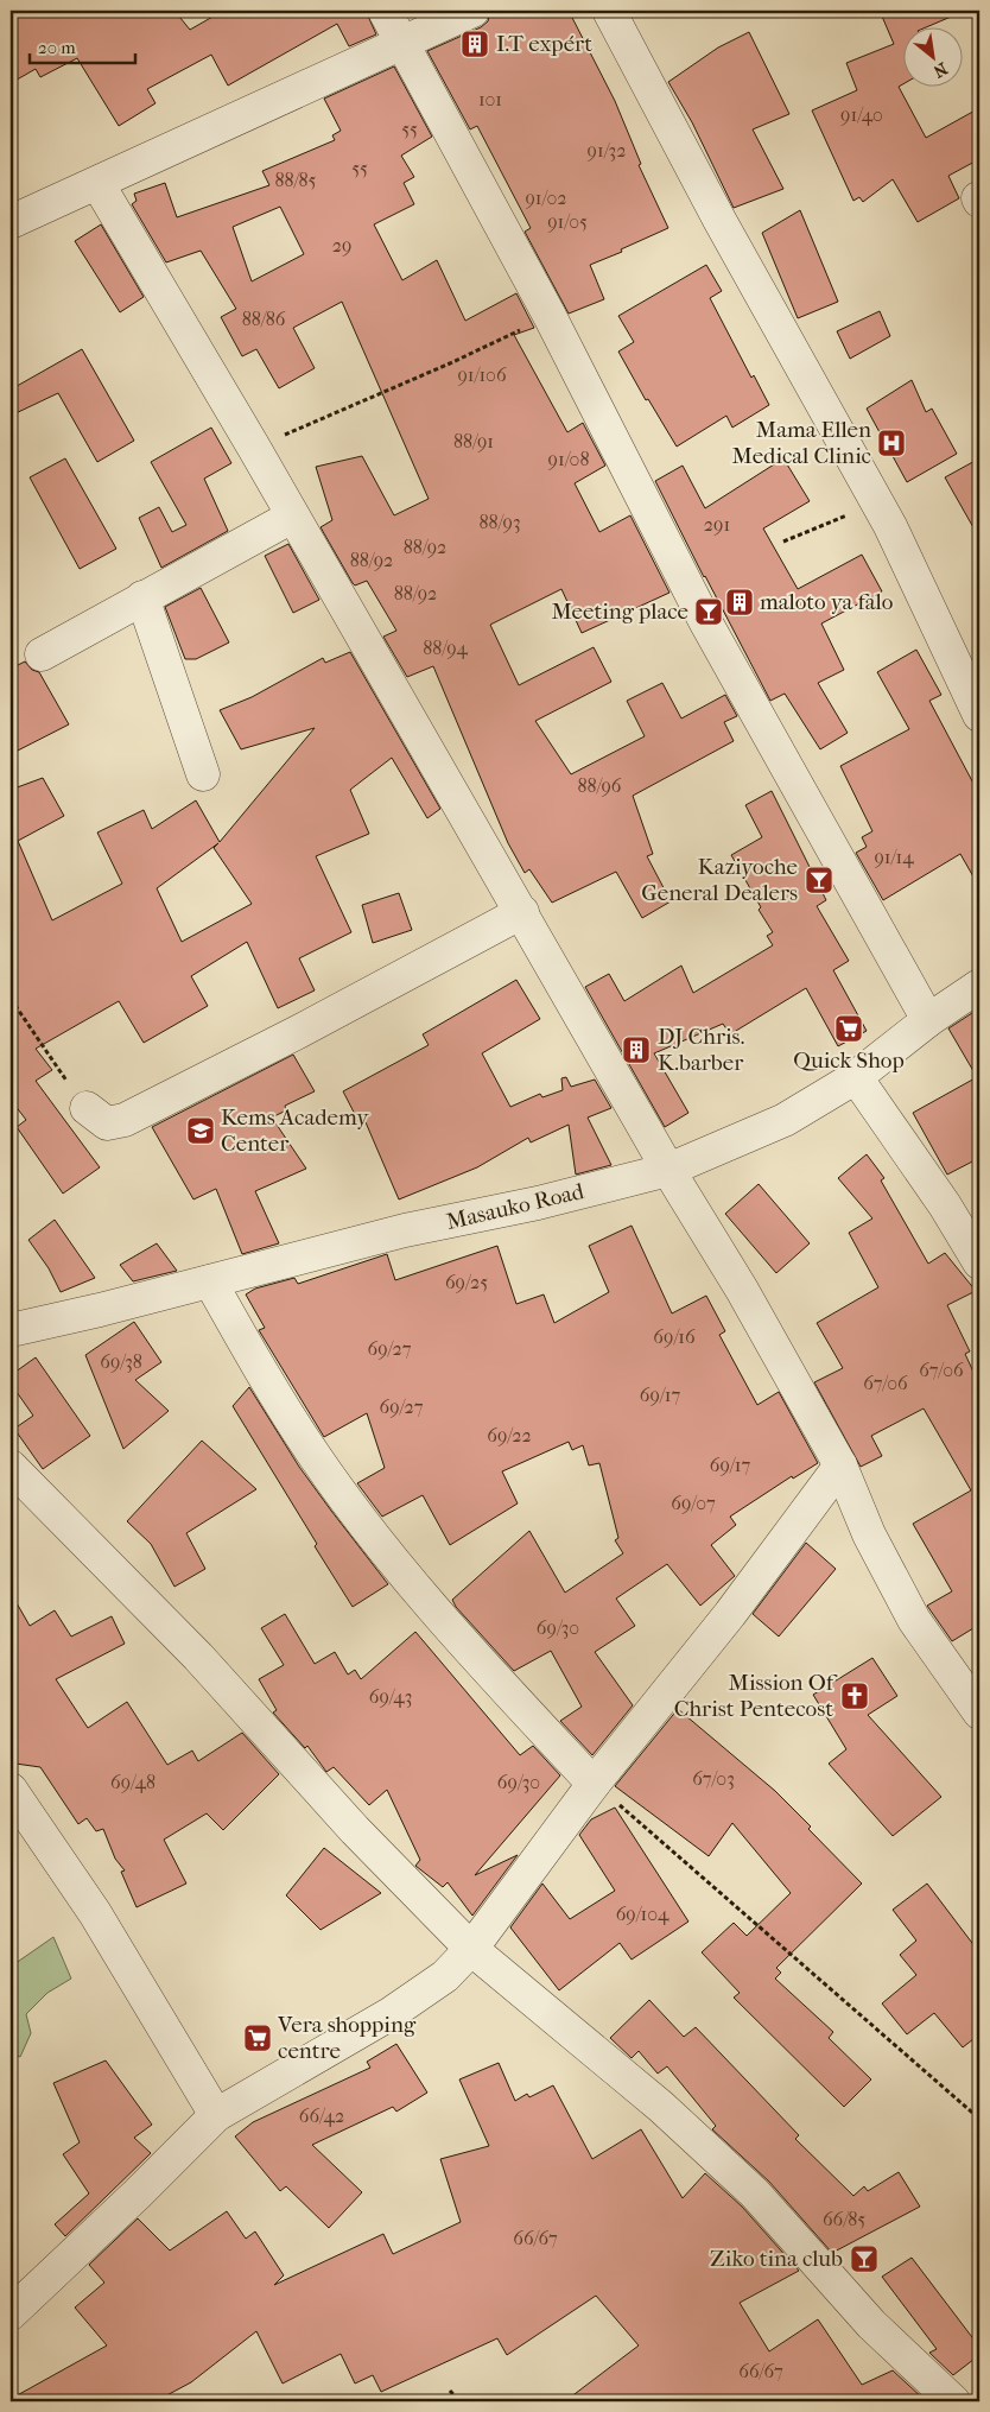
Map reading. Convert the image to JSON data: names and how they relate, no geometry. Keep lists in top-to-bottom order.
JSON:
{
  "streets": {
    "street": ["Masauko Road"]
  },
  "places": {
    "building": ["I.T expért", "maloto ya falo", "DJ Chris. K.barber"],
    "hospital": ["Mama Ellen Medical Clinic"],
    "bar": ["Meeting place", "Kaziyoche General Dealers", "Ziko tina club"],
    "supermarket": ["Quick Shop", "Vera shopping centre"],
    "school or university": ["Kems Academy Center"],
    "church": ["Mission Of Christ Pentecost"]
  },
  "house_numbers": [
    "101",
    "91/40",
    "55",
    "91/32",
    "55",
    "88/85",
    "91/02",
    "91/05",
    "29",
    "88/86",
    "91/106",
    "88/91",
    "91/08",
    "88/93",
    "291",
    "88/92",
    "88/92",
    "88/92",
    "88/94",
    "88/96",
    "91/14",
    "69/25",
    "69/16",
    "69/27",
    "69/38",
    "67/06",
    "67/06",
    "69/17",
    "69/27",
    "69/22",
    "69/17",
    "69/07",
    "69/30",
    "69/43",
    "67/03",
    "69/48",
    "69/30",
    "69/104",
    "66/42",
    "66/85",
    "66/67",
    "66/67"
  ],
  "scale_bar": "20 m",
  "north": "bottom right"
}
